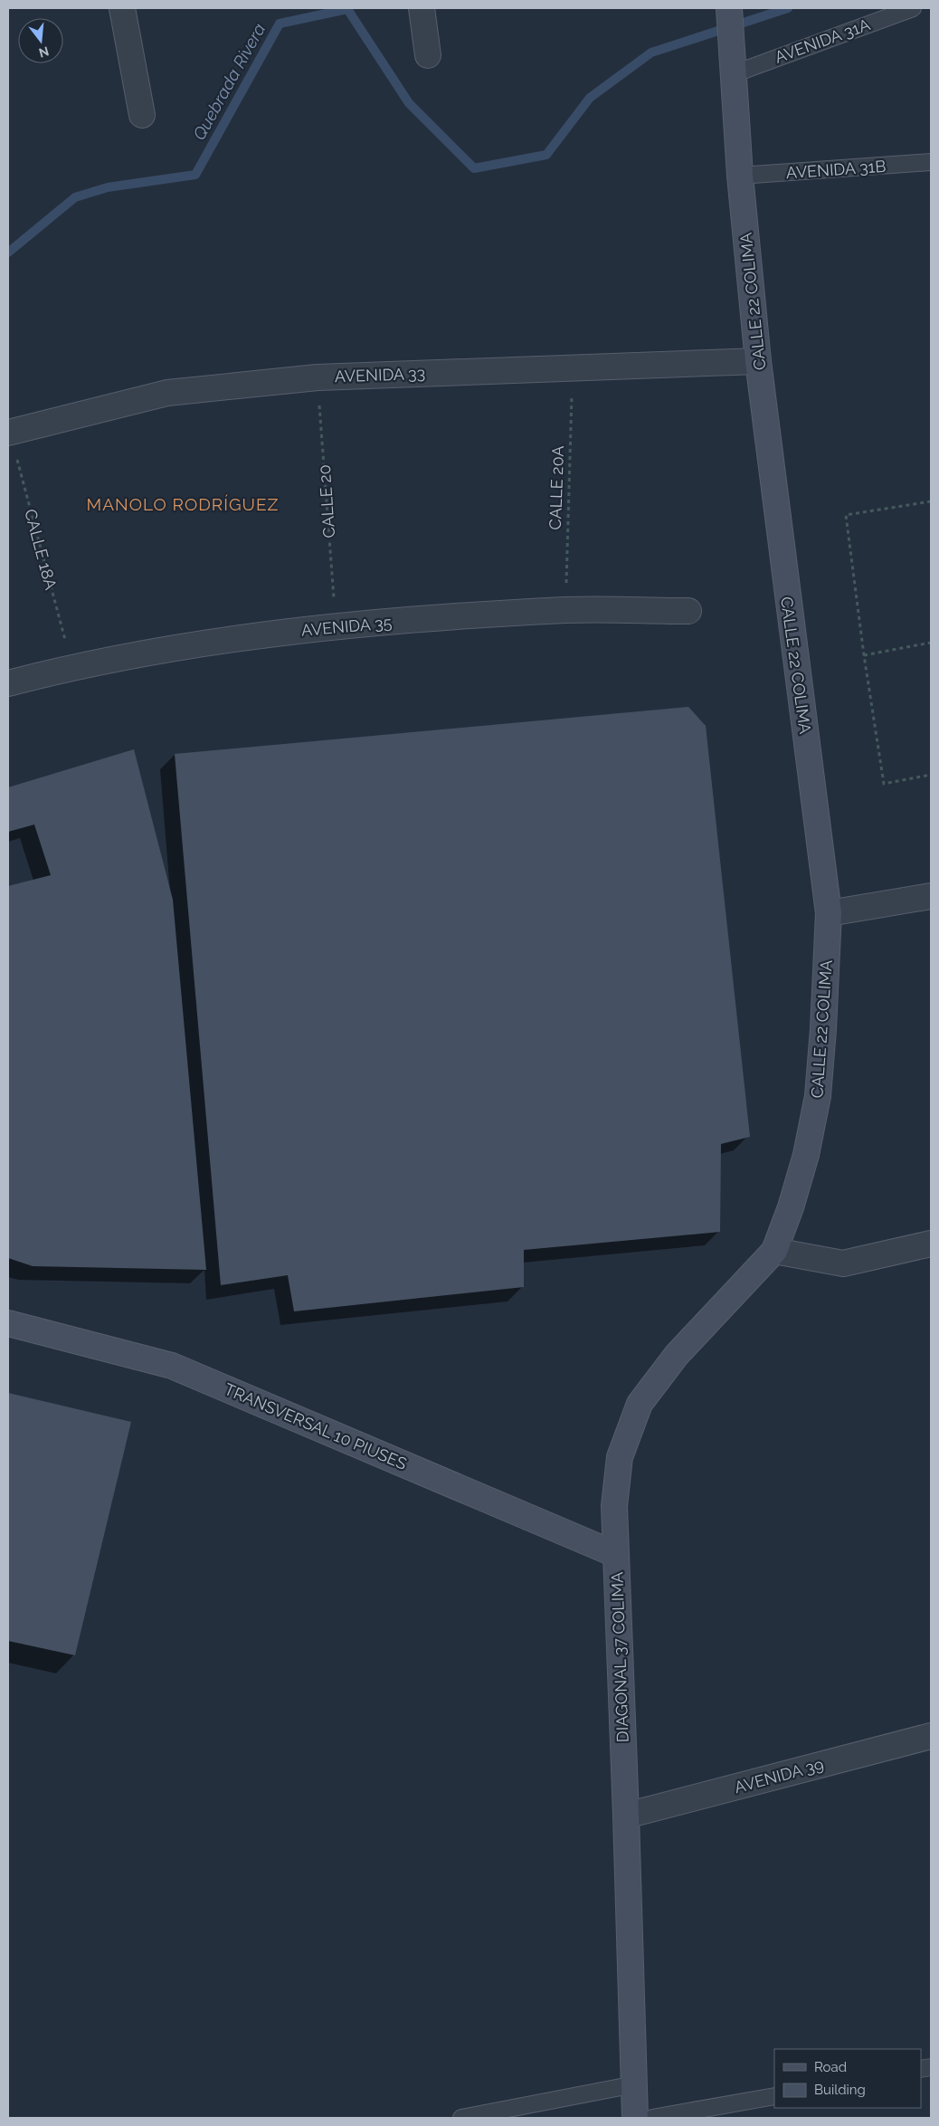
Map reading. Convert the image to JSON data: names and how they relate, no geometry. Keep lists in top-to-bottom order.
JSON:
{
  "streets": {
    "main road": ["CALLE 22 COLIMA", "TRANSVERSAL 10 PIUSES", "DIAGONAL 37 COLIMA"],
    "street": ["AVENIDA 33", "AVENIDA 35", "AVENIDA 39"],
    "lane": ["AVENIDA 31A", "AVENIDA 31B"],
    "path": ["CALLE 20A", "CALLE 20", "CALLE 18A"]
  },
  "crossings": [
    ["AVENIDA 31A", "CALLE 22 COLIMA"],
    ["AVENIDA 31B", "CALLE 22 COLIMA"],
    ["CALLE 22 COLIMA", "AVENIDA 33"],
    ["CALLE 22 COLIMA", "DIAGONAL 37 COLIMA"],
    ["AVENIDA 33", "CALLE 20A"],
    ["AVENIDA 33", "CALLE 20"],
    ["AVENIDA 33", "CALLE 18A"],
    ["CALLE 20A", "AVENIDA 35"],
    ["CALLE 20", "AVENIDA 35"],
    ["CALLE 18A", "AVENIDA 35"],
    ["TRANSVERSAL 10 PIUSES", "DIAGONAL 37 COLIMA"],
    ["DIAGONAL 37 COLIMA", "AVENIDA 39"]
  ],
  "districts": ["MANOLO RODRÍGUEZ"],
  "water": ["Quebrada Rivera"],
  "legend": ["Road", "Building"],
  "north": "bottom"
}
